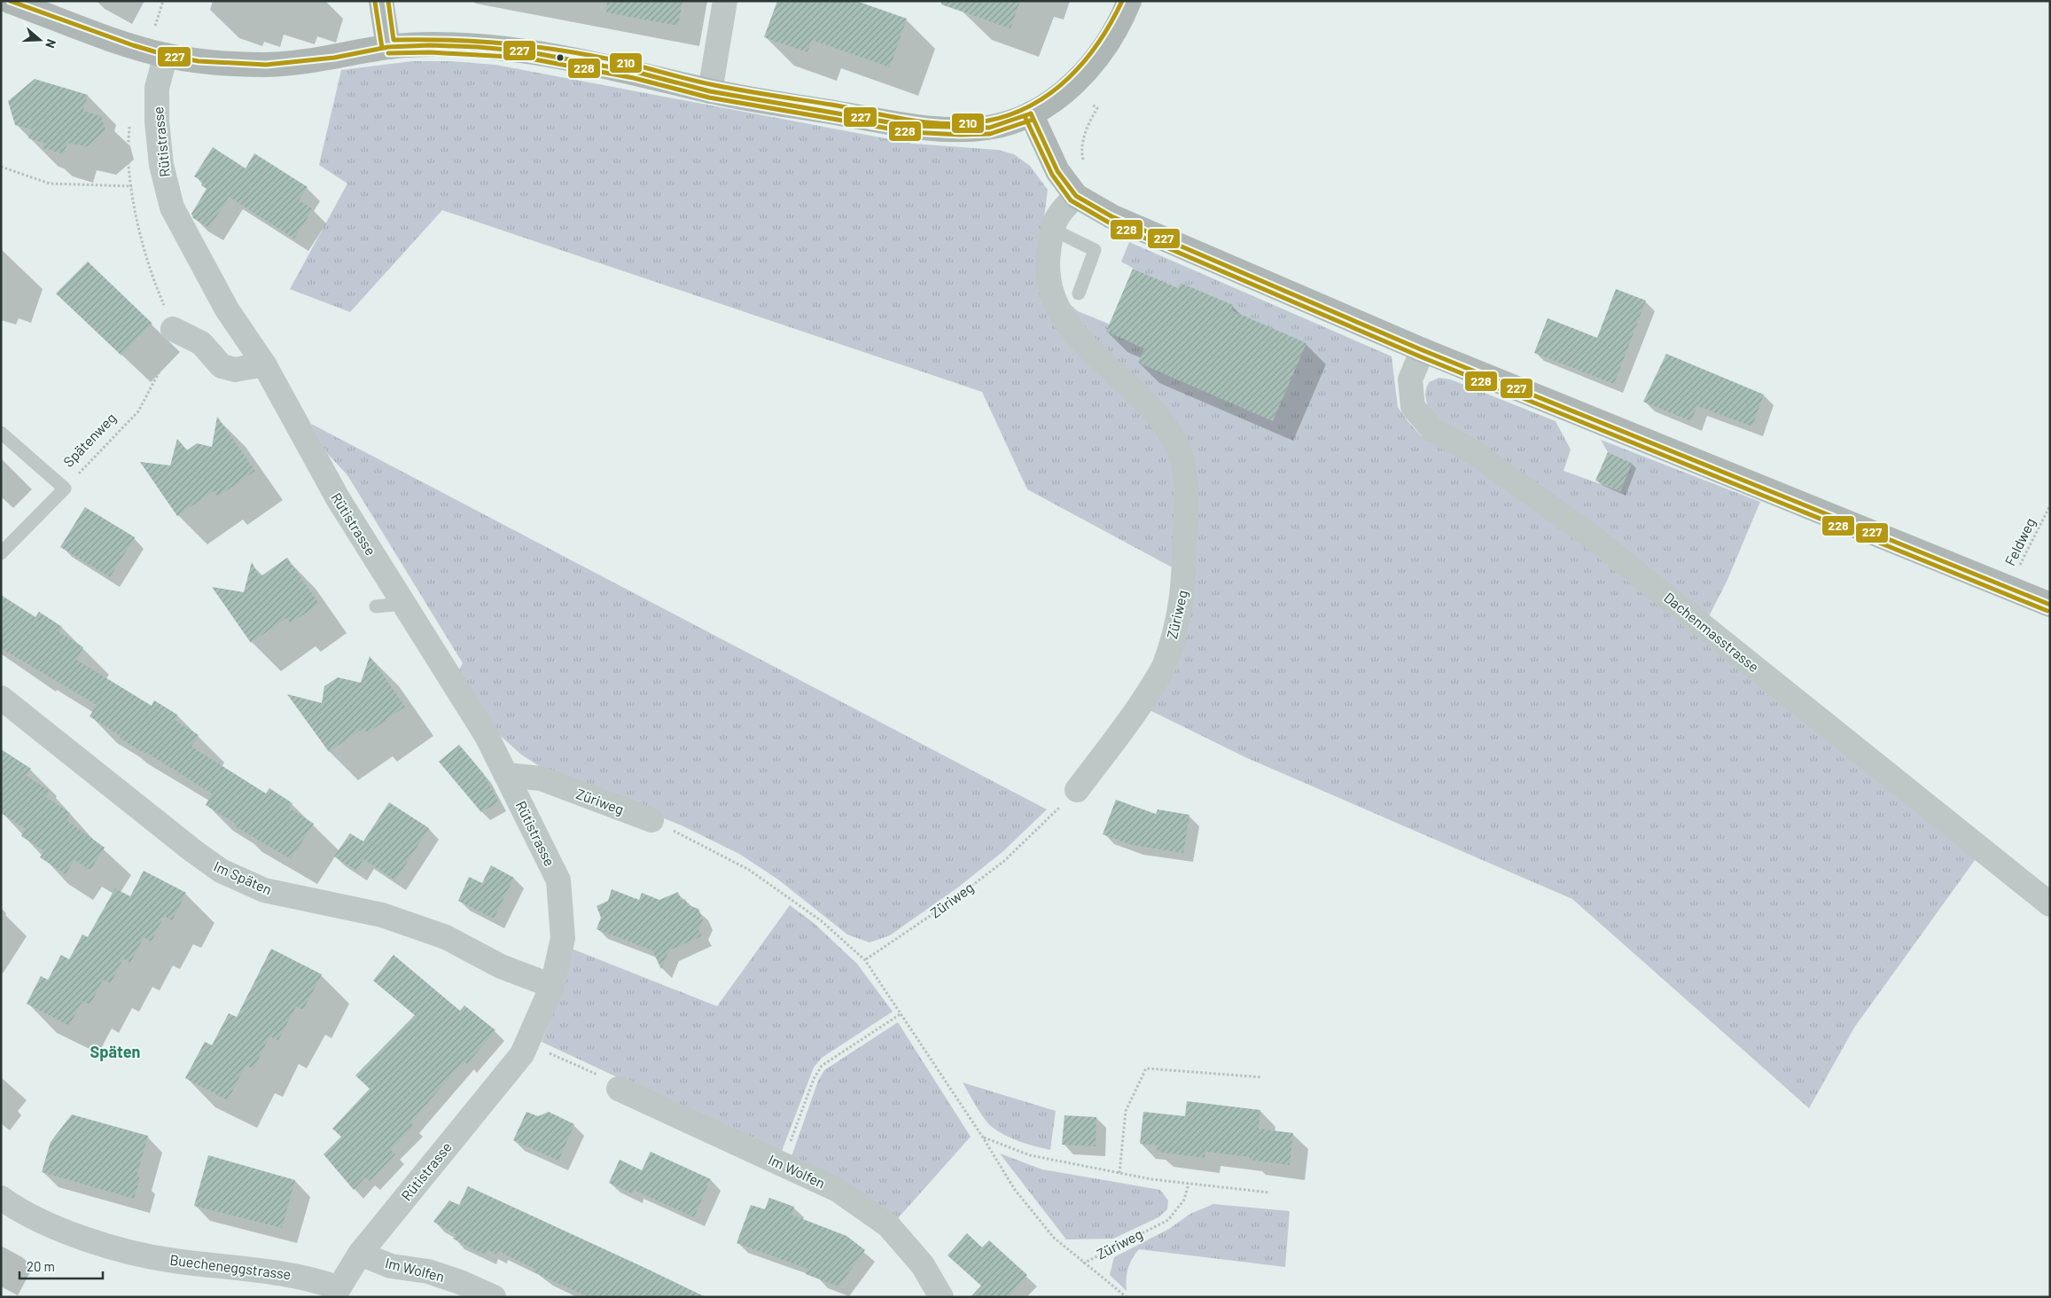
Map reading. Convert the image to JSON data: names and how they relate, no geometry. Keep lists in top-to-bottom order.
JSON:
{
  "streets": {
    "street": [
      "Rütistrasse",
      "Züriweg",
      "Dachenmasstrasse",
      "Im Späten",
      "Im Wolfen",
      "Buecheneggstrasse"
    ],
    "lane": ["Spätenweg"],
    "path": ["Feldweg"]
  },
  "crossings": [
    ["Rütistrasse", "Züriweg"],
    ["Rütistrasse", "Im Späten"],
    ["Rütistrasse", "Im Wolfen"],
    ["Rütistrasse", "Buecheneggstrasse"]
  ],
  "districts": ["Späten"],
  "lines": ["transit line 227", "transit line 210", "transit line 228"],
  "scale_bar": "20 m",
  "north": "right"
}
